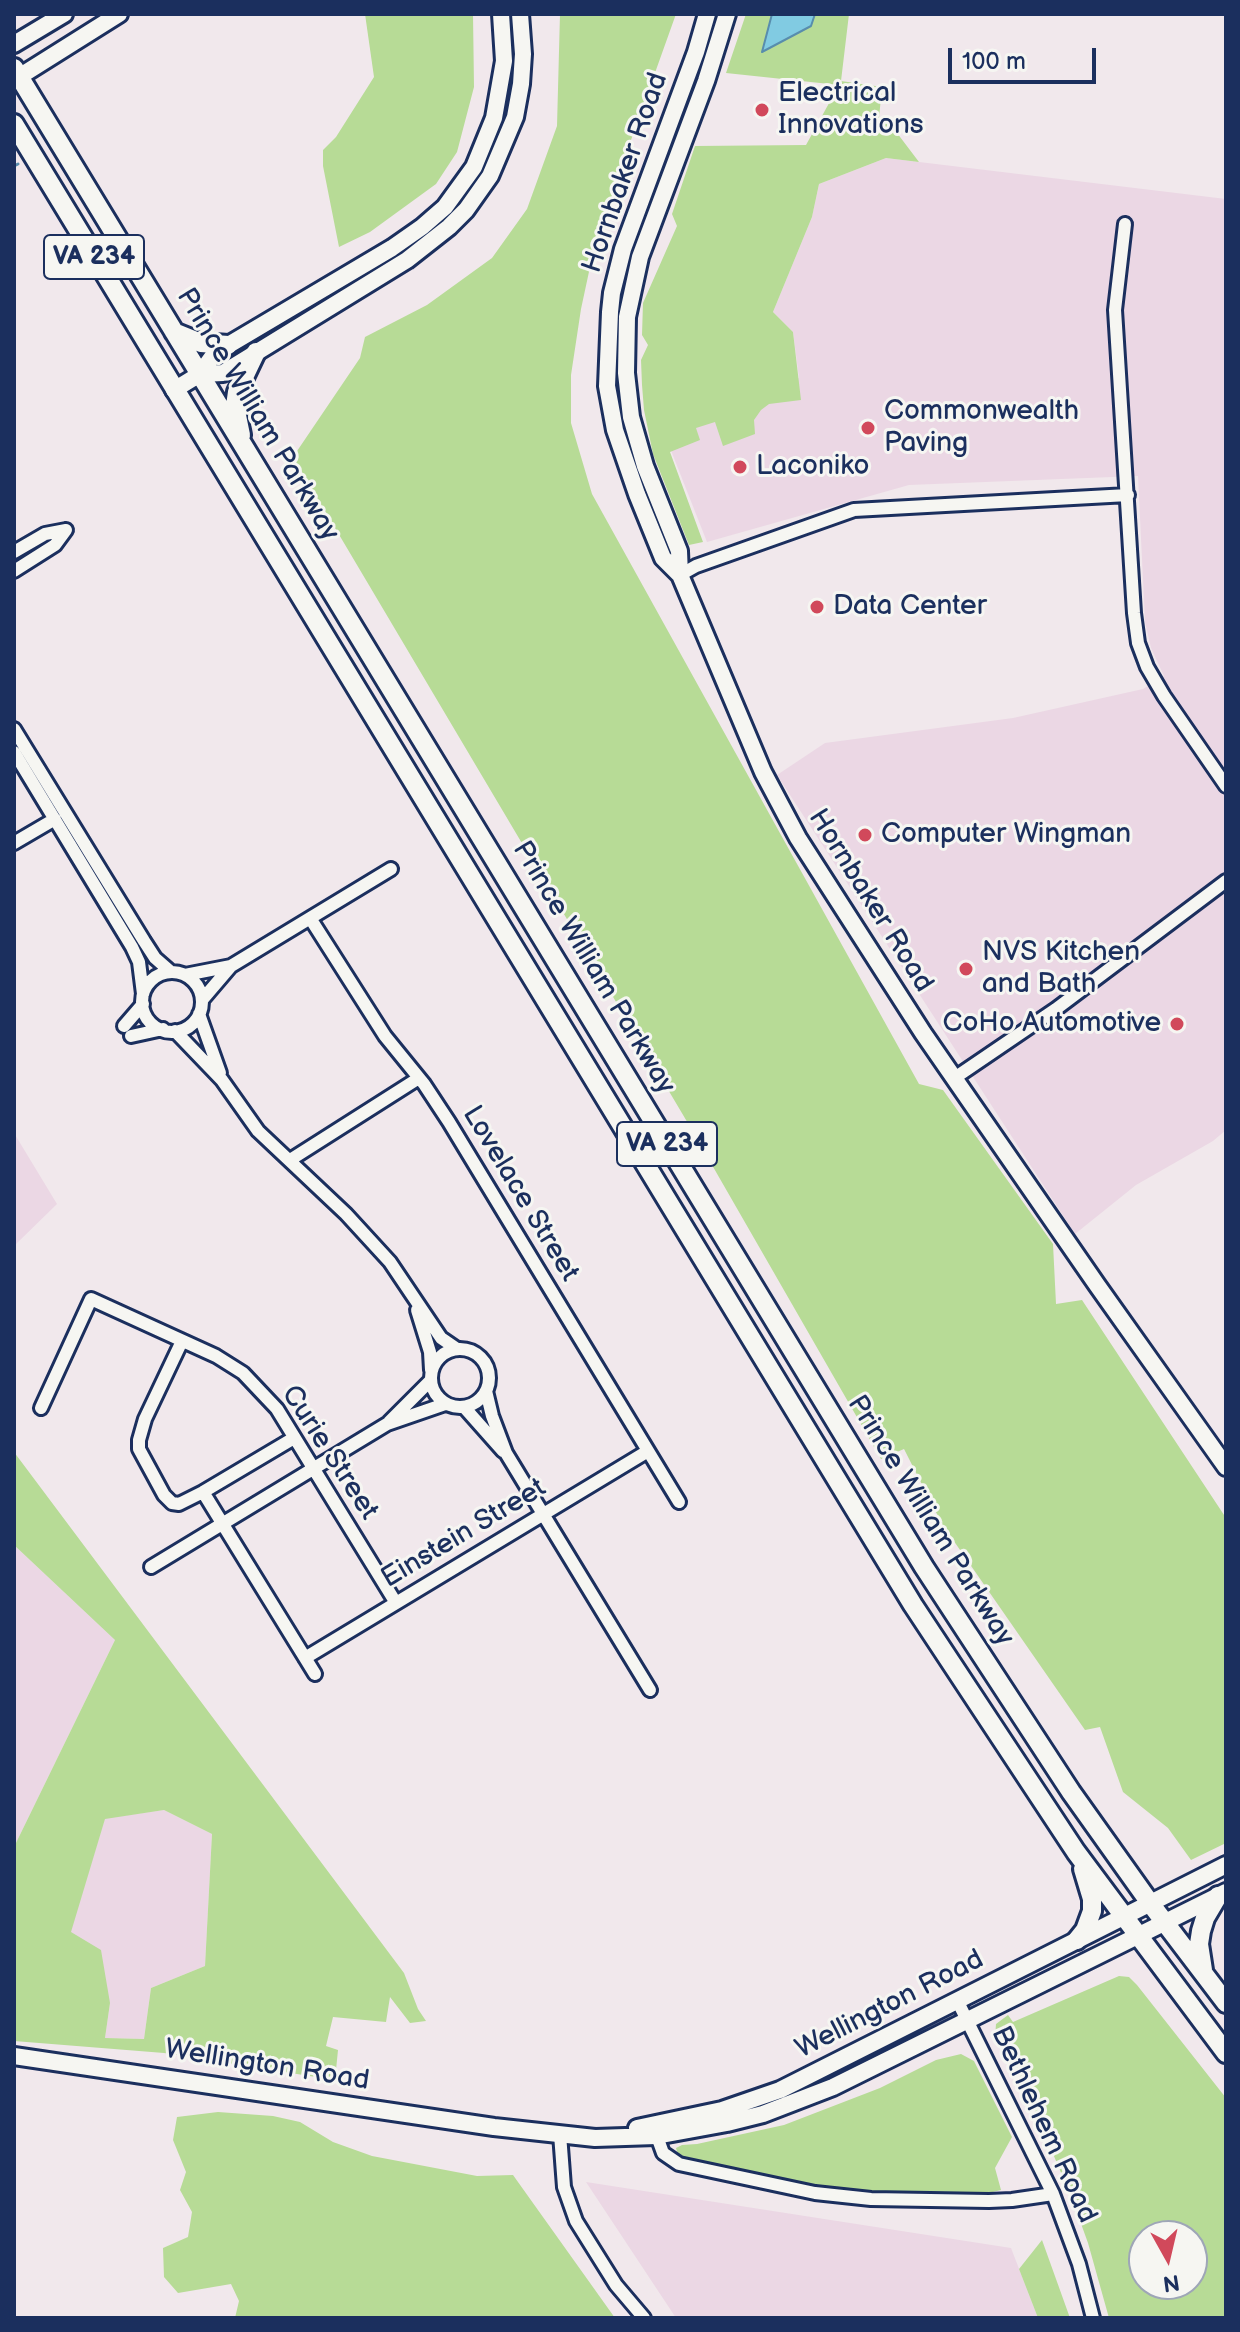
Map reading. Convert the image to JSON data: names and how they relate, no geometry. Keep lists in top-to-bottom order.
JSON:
{
  "streets": {
    "highway": ["VA 234", "Prince William Parkway"],
    "main road": ["Hornbaker Road", "Wellington Road"],
    "street": [
      "Lovelace Street",
      "Curie Street",
      "Einstein Street",
      "Bethlehem Road"
    ]
  },
  "crossings": [
    ["Prince William Parkway", "Wellington Road"],
    ["Lovelace Street", "Einstein Street"],
    ["Curie Street", "Einstein Street"],
    ["Wellington Road", "Bethlehem Road"]
  ],
  "places": [
    "Electrical Innovations",
    "Commonwealth Paving",
    "Laconiko",
    "Data Center",
    "Computer Wingman",
    "NVS Kitchen and Bath",
    "CoHo Automotive"
  ],
  "scale_bar": "100 m",
  "north": "bottom"
}
